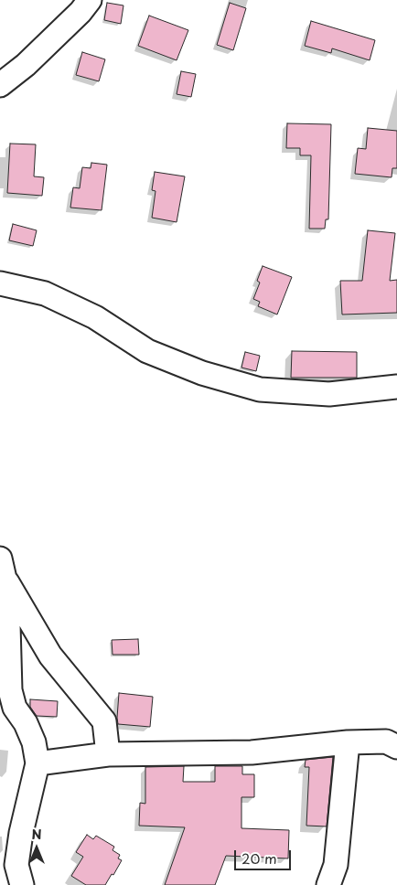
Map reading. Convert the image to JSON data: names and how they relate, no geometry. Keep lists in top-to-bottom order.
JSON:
{
  "scale_bar": "20 m",
  "north": "top"
}
